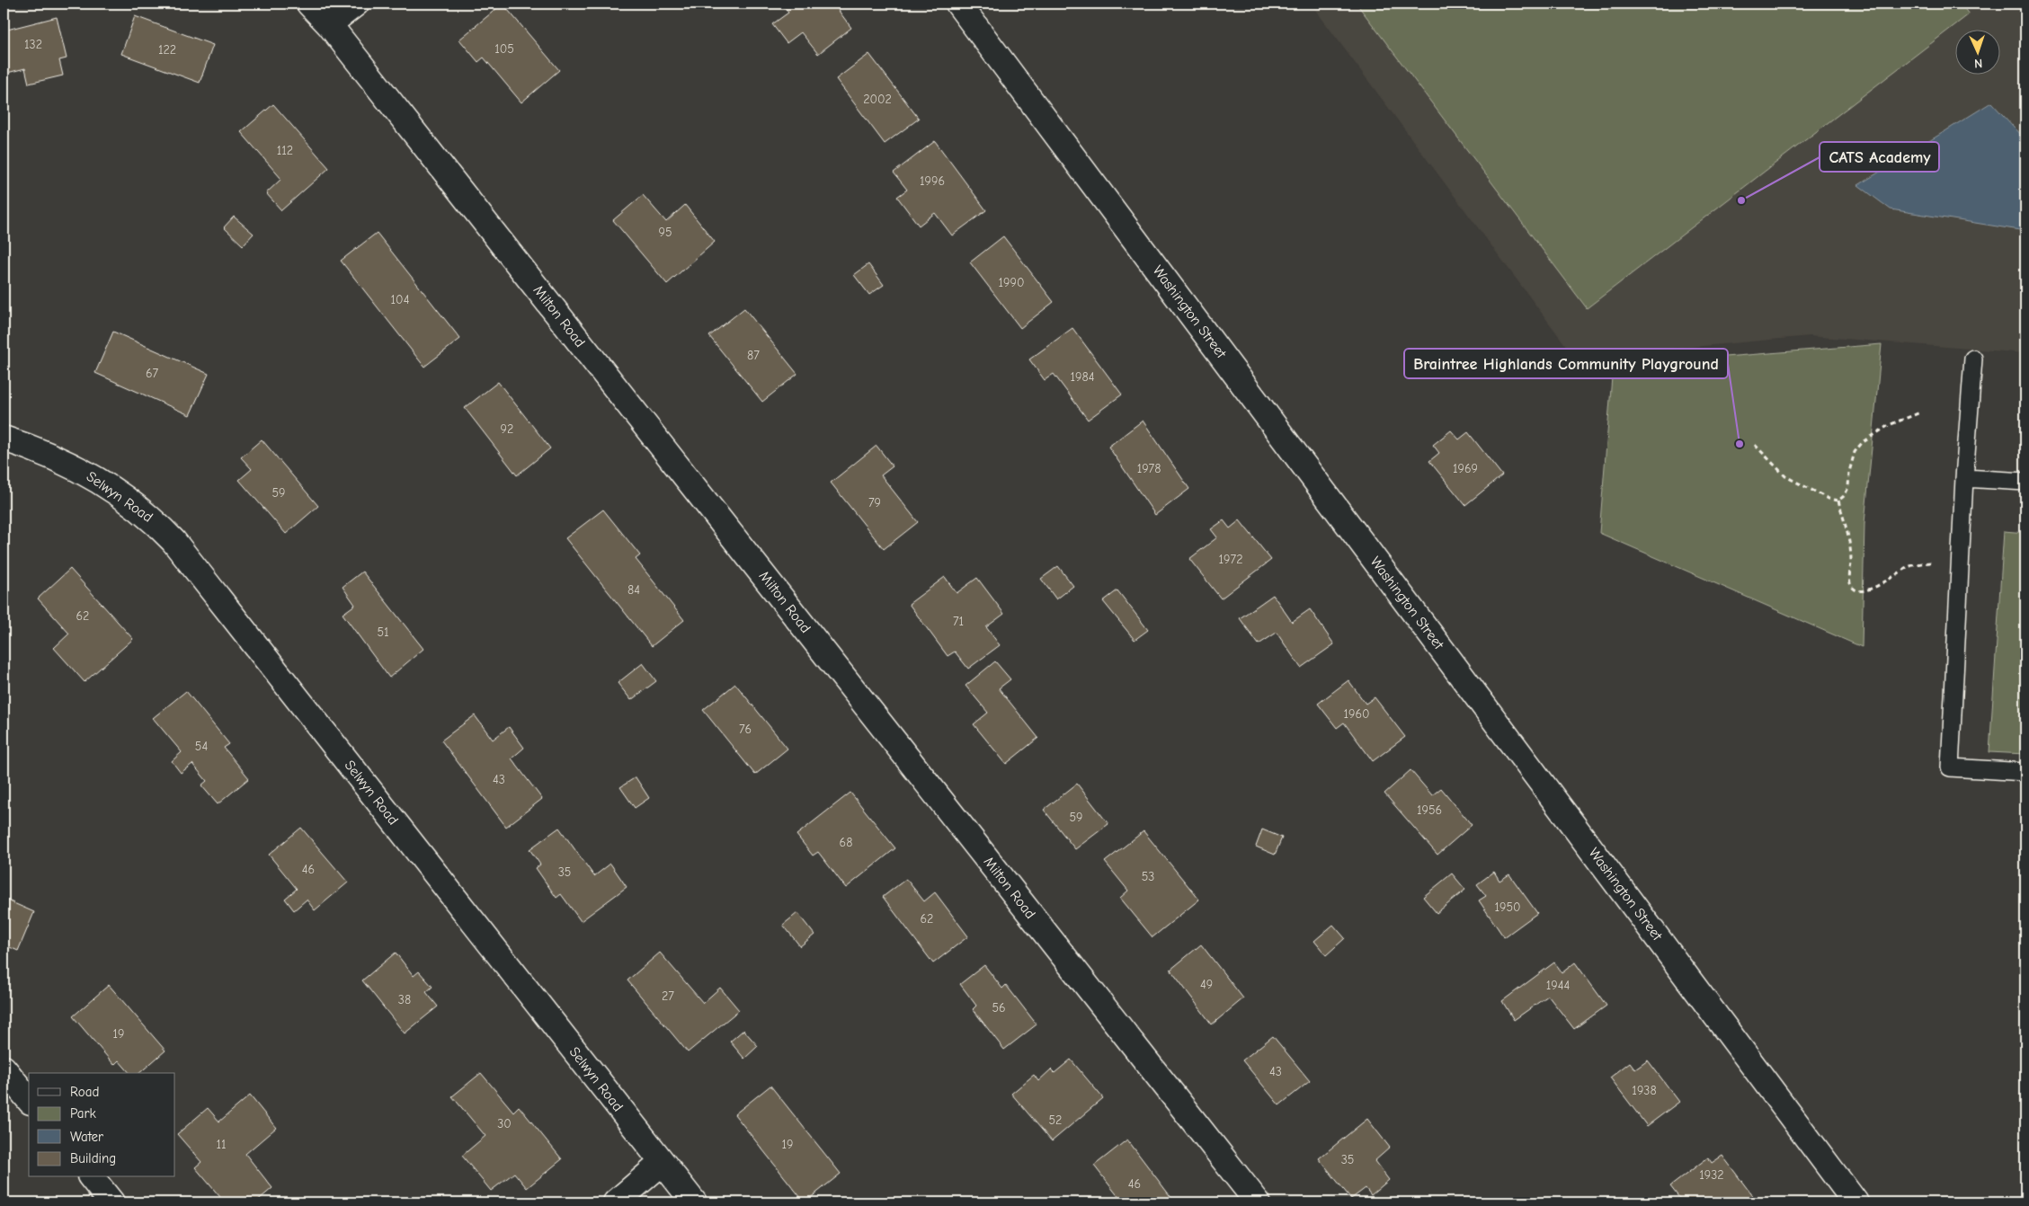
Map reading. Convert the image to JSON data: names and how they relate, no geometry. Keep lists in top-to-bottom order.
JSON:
{
  "streets": {
    "street": ["Washington Street", "Milton Road", "Selwyn Road"]
  },
  "places": ["CATS Academy", "Braintree Highlands Community Playground"],
  "house_numbers": [
    "132",
    "105",
    "122",
    "2002",
    "112",
    "1996",
    "95",
    "1990",
    "104",
    "87",
    "67",
    "1984",
    "92",
    "1978",
    "1969",
    "59",
    "79",
    "1972",
    "84",
    "62",
    "71",
    "51",
    "1960",
    "76",
    "54",
    "43",
    "1956",
    "59",
    "68",
    "46",
    "35",
    "53",
    "1950",
    "62",
    "49",
    "1944",
    "27",
    "38",
    "56",
    "19",
    "43",
    "1938",
    "52",
    "30",
    "11",
    "19",
    "35",
    "1932",
    "46"
  ],
  "legend": [
    "Road",
    "Park",
    "Water",
    "Building"
  ],
  "north": "bottom"
}
